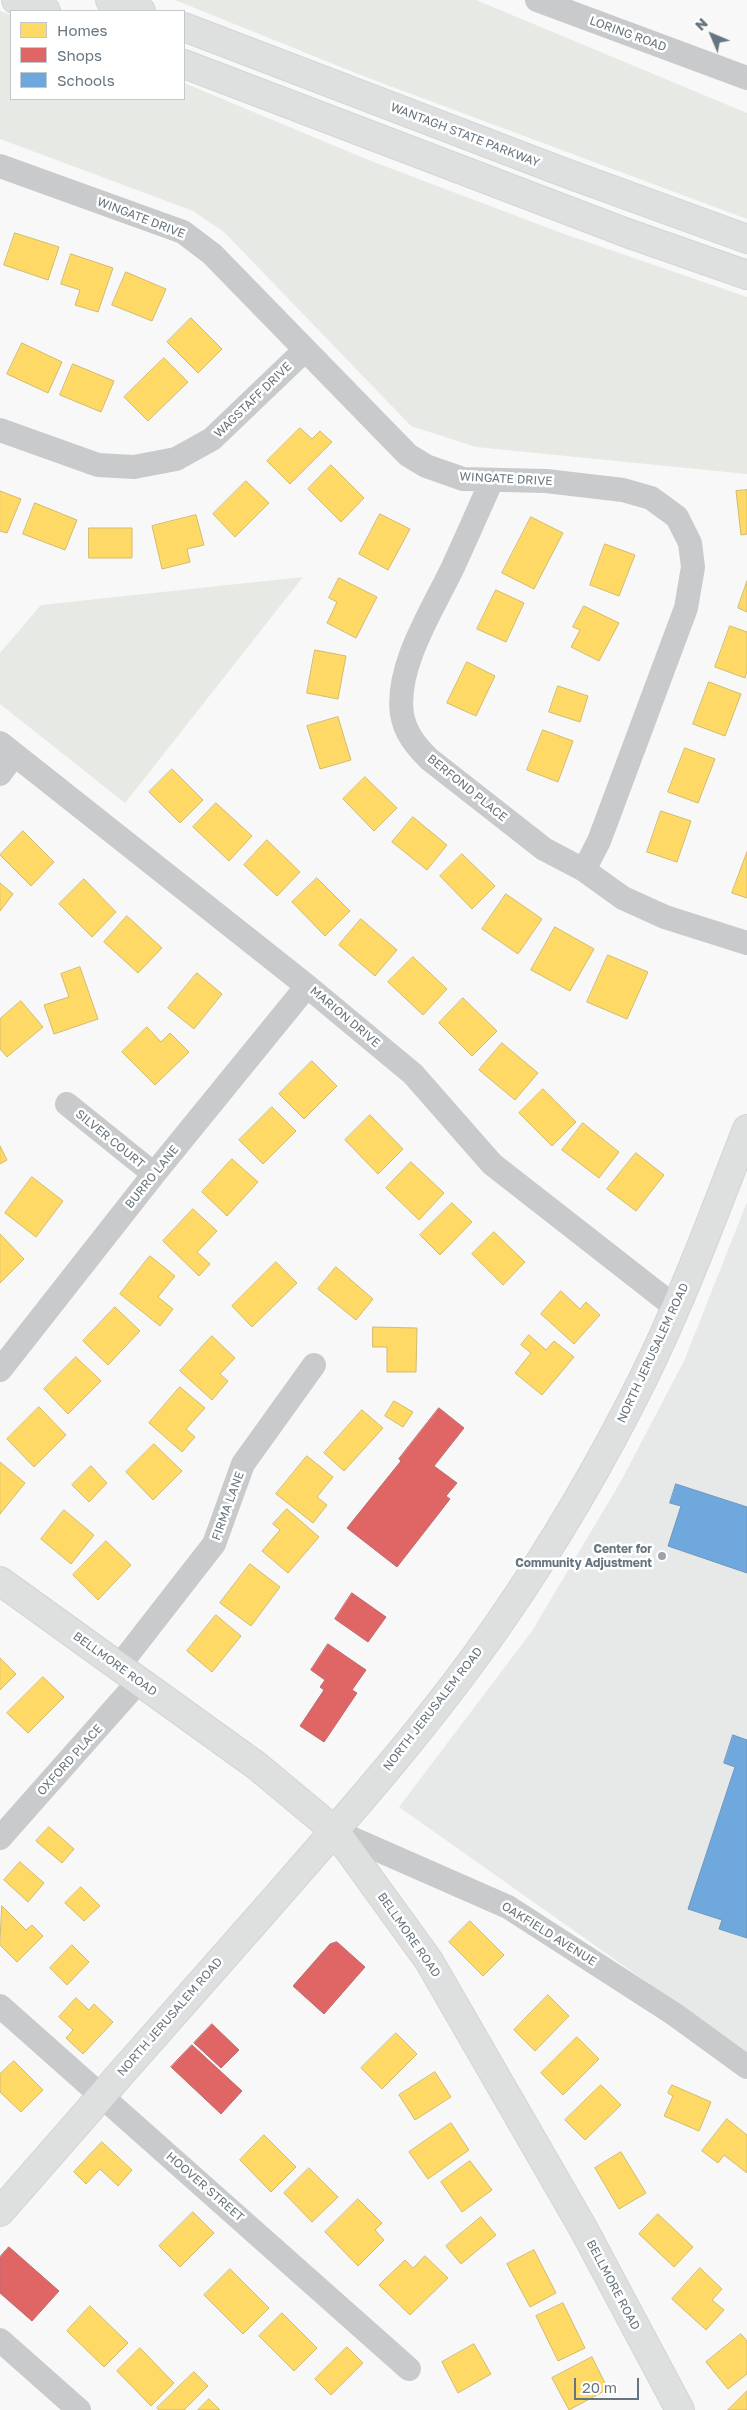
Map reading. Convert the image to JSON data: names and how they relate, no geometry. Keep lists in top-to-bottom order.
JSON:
{
  "streets": {
    "main road": ["WANTAGH STATE PARKWAY", "NORTH JERUSALEM ROAD", "BELLMORE ROAD"],
    "street": [
      "LORING ROAD",
      "WINGATE DRIVE",
      "WAGSTAFF DRIVE",
      "BERFOND PLACE",
      "MARION DRIVE",
      "SILVER COURT",
      "BURRO LANE",
      "FIRMA LANE",
      "OXFORD PLACE",
      "OAKFIELD AVENUE",
      "HOOVER STREET"
    ]
  },
  "crossings": [
    ["WINGATE DRIVE", "WAGSTAFF DRIVE"],
    ["WINGATE DRIVE", "BERFOND PLACE"],
    ["MARION DRIVE", "BURRO LANE"],
    ["MARION DRIVE", "NORTH JERUSALEM ROAD"],
    ["SILVER COURT", "BURRO LANE"],
    ["NORTH JERUSALEM ROAD", "BELLMORE ROAD"],
    ["NORTH JERUSALEM ROAD", "OAKFIELD AVENUE"],
    ["NORTH JERUSALEM ROAD", "HOOVER STREET"],
    ["FIRMA LANE", "BELLMORE ROAD"],
    ["FIRMA LANE", "OXFORD PLACE"],
    ["BELLMORE ROAD", "OXFORD PLACE"],
    ["BELLMORE ROAD", "OAKFIELD AVENUE"]
  ],
  "places": ["Center for Community Adjustment"],
  "legend": ["Homes", "Shops", "Schools"],
  "scale_bar": "20 m",
  "north": "top left"
}
